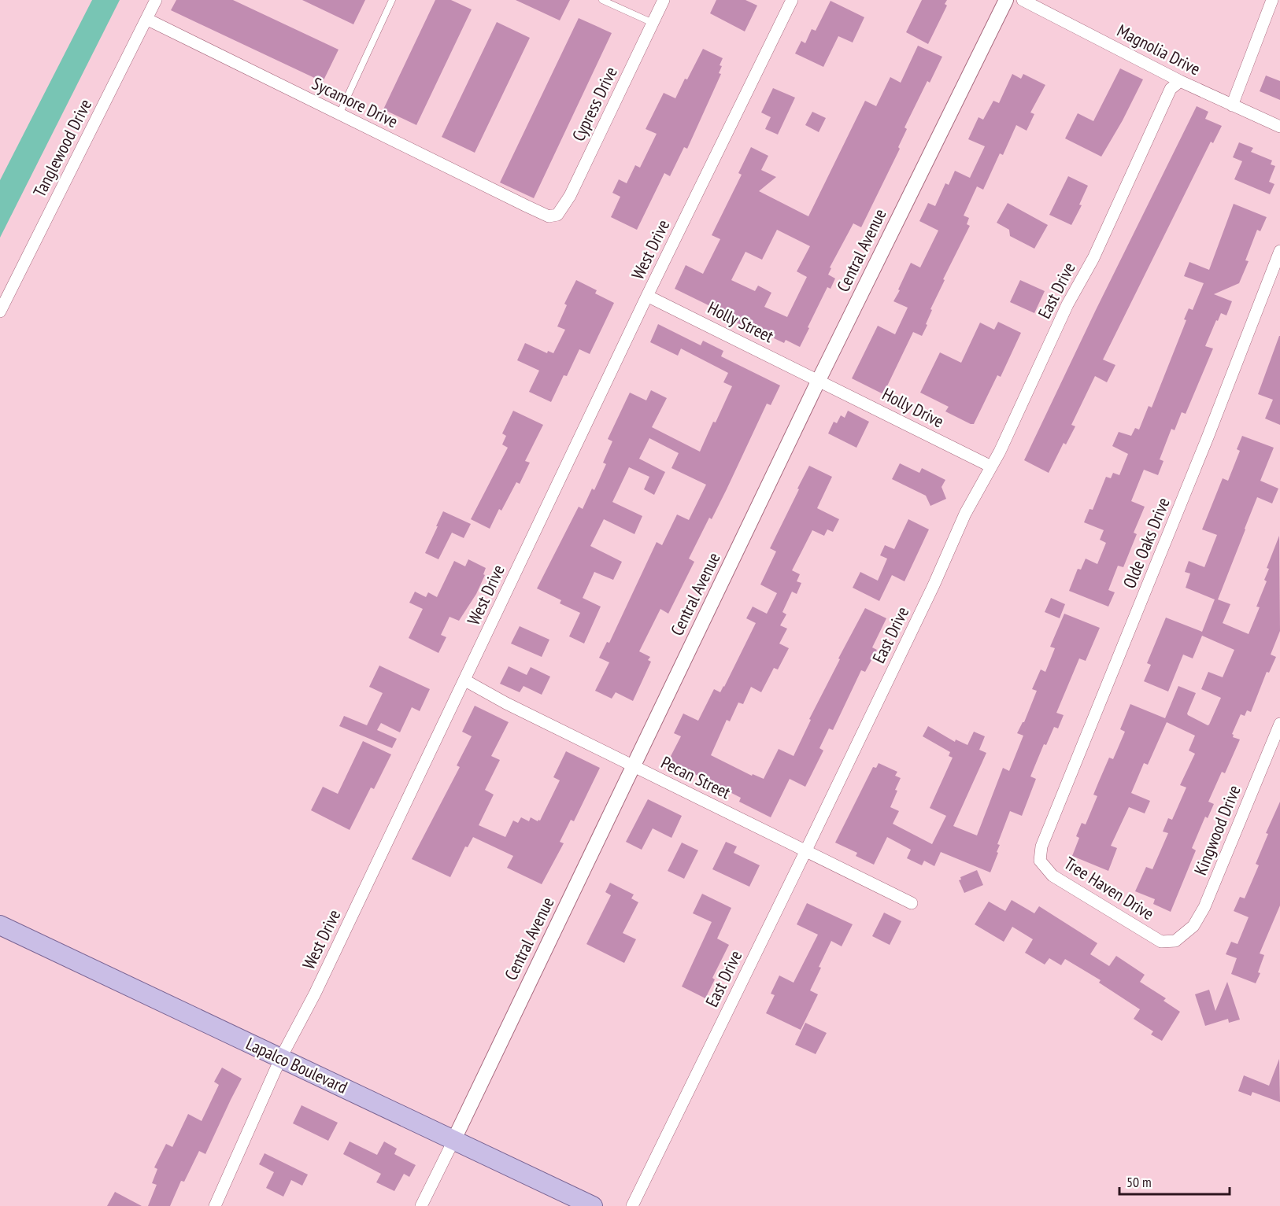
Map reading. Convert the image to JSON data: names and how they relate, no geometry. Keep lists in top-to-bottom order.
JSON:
{
  "streets": {
    "main road": ["Lapalco Boulevard"],
    "street": [
      "Magnolia Drive",
      "Sycamore Drive",
      "Cypress Drive",
      "Tanglewood Drive",
      "West Drive",
      "Central Avenue",
      "East Drive",
      "Holly Street",
      "Holly Drive",
      "Olde Oaks Drive",
      "Pecan Street",
      "Kingwood Drive",
      "Tree Haven Drive"
    ]
  },
  "crossings": [
    ["Magnolia Drive", "East Drive"],
    ["Sycamore Drive", "Cypress Drive"],
    ["Sycamore Drive", "Tanglewood Drive"],
    ["West Drive", "Holly Street"],
    ["West Drive", "Pecan Street"],
    ["West Drive", "Lapalco Boulevard"],
    ["Central Avenue", "Holly Street"],
    ["Central Avenue", "Holly Drive"],
    ["Central Avenue", "Pecan Street"],
    ["Central Avenue", "Lapalco Boulevard"],
    ["East Drive", "Holly Drive"],
    ["East Drive", "Pecan Street"],
    ["Holly Street", "Holly Drive"],
    ["Olde Oaks Drive", "Tree Haven Drive"],
    ["Kingwood Drive", "Tree Haven Drive"]
  ],
  "scale_bar": "50 m"
}
